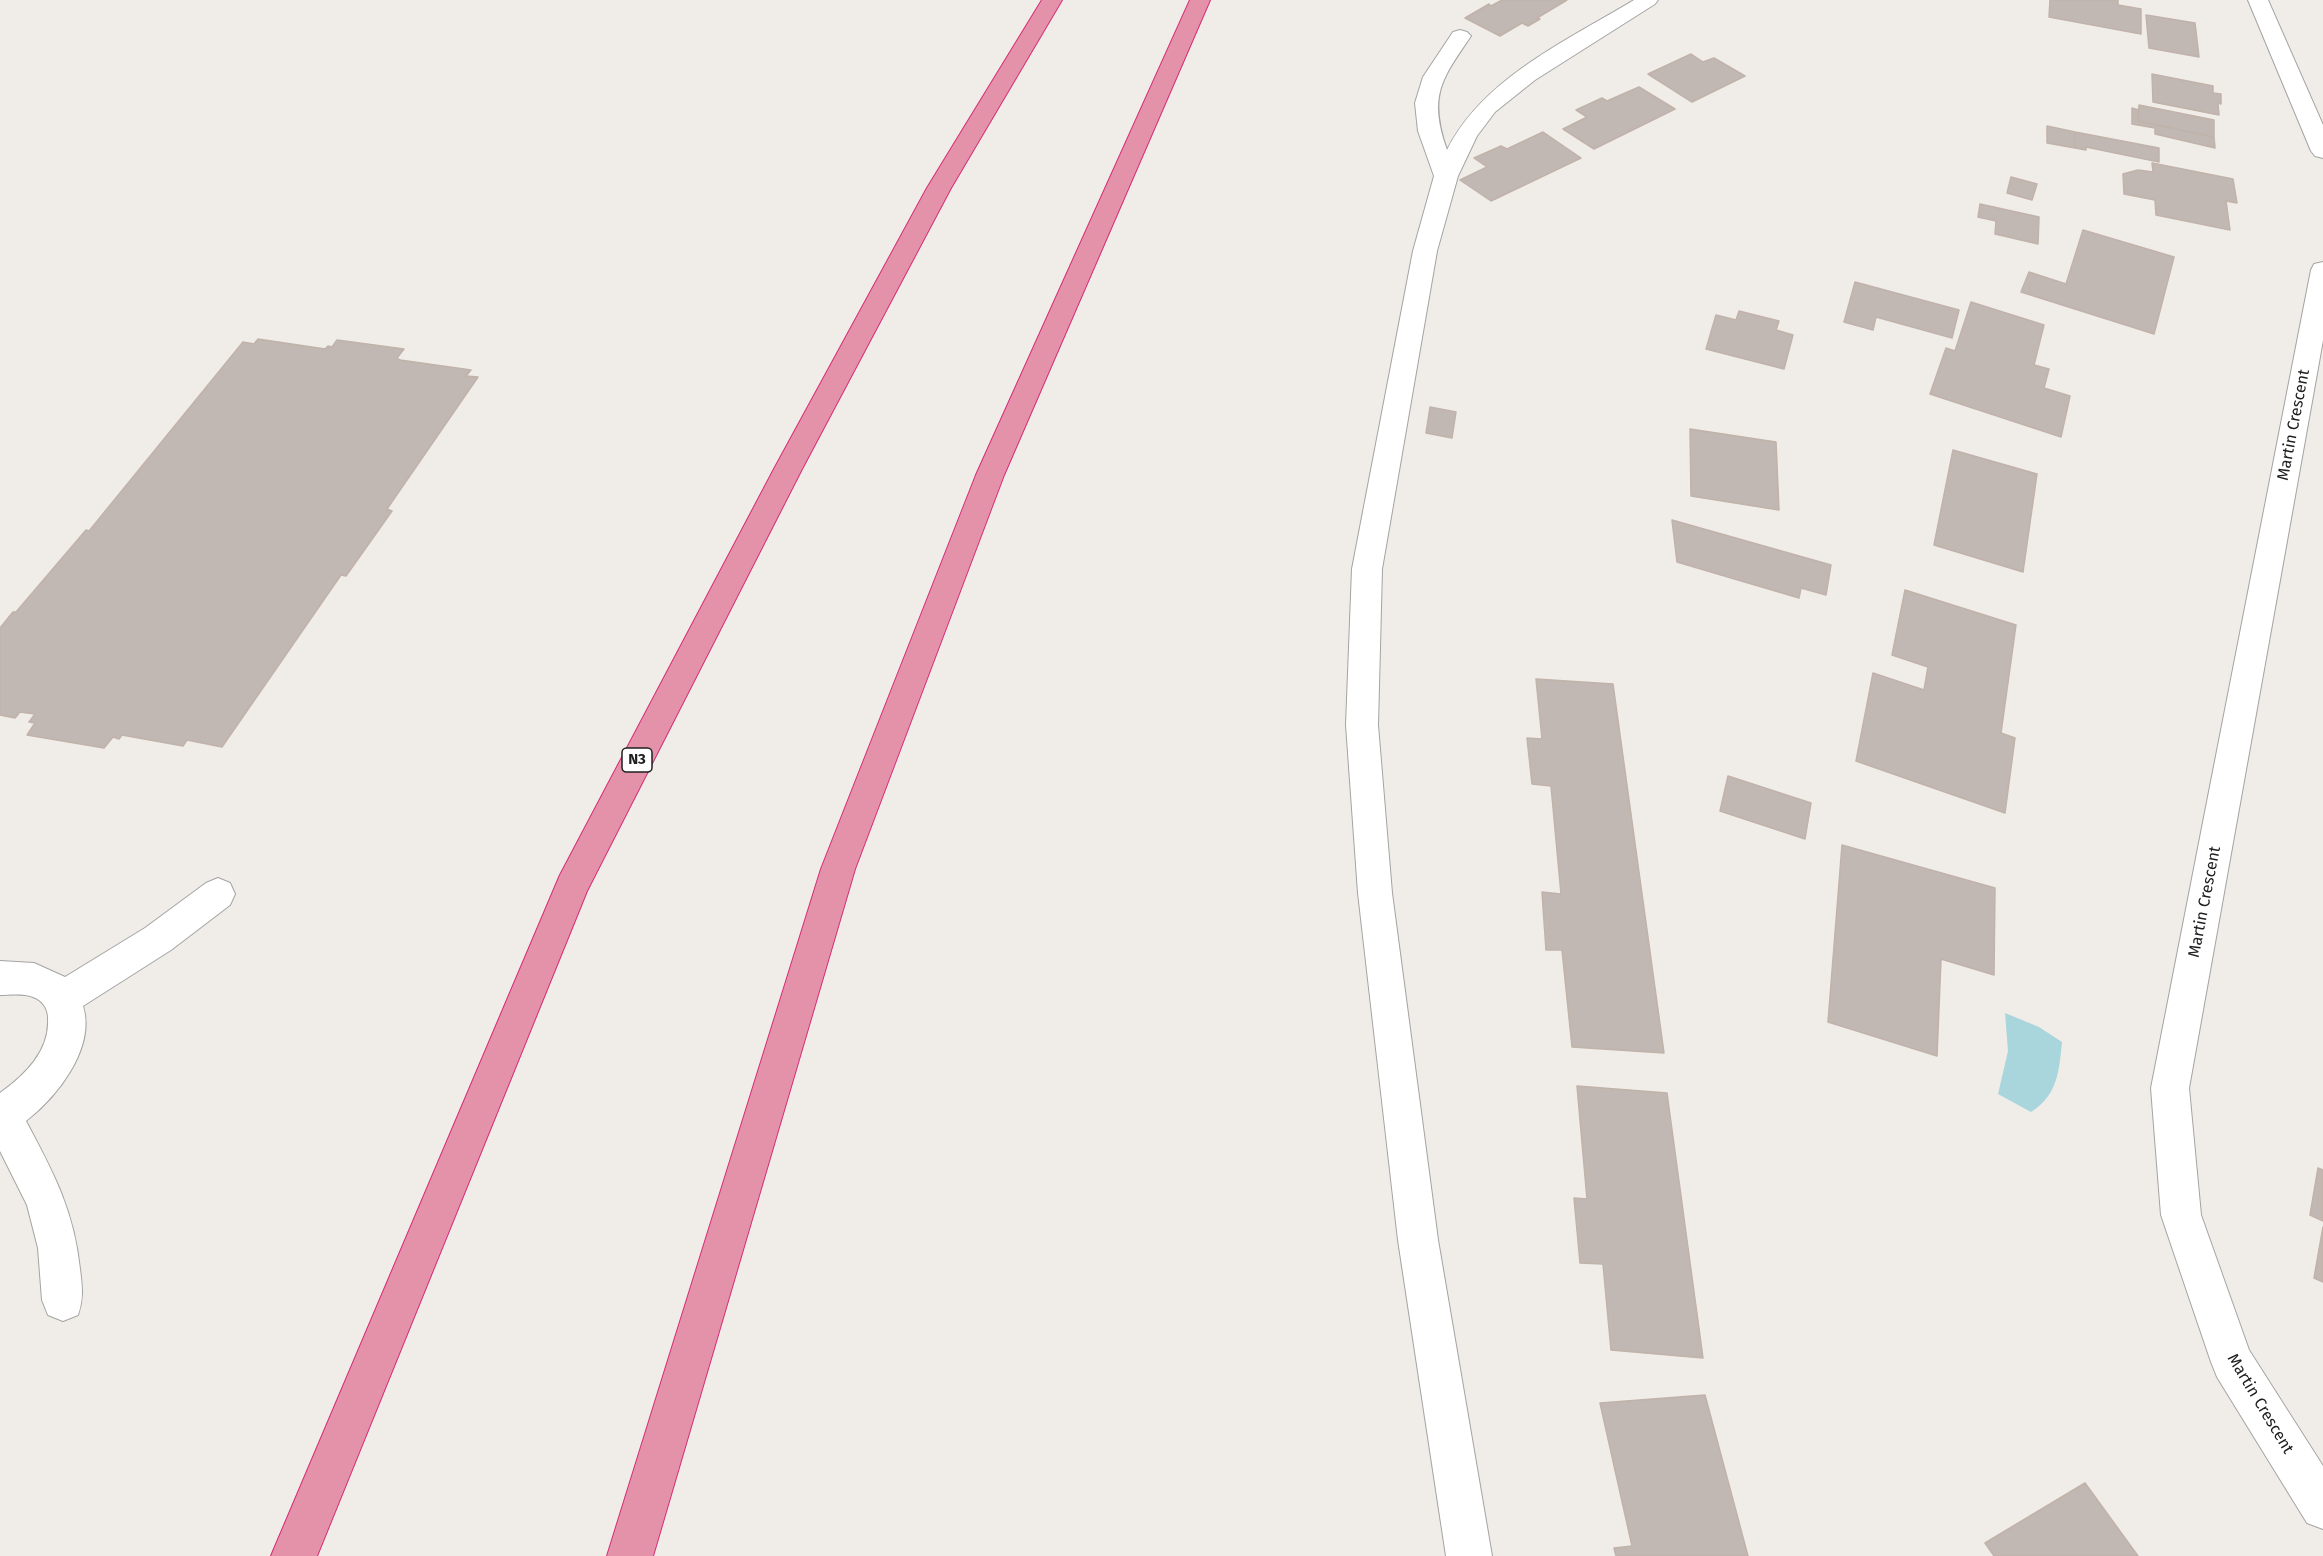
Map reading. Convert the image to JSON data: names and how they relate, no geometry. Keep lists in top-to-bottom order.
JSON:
{
  "streets": {
    "highway": ["N3"],
    "street": ["Martin Crescent"]
  }
}
